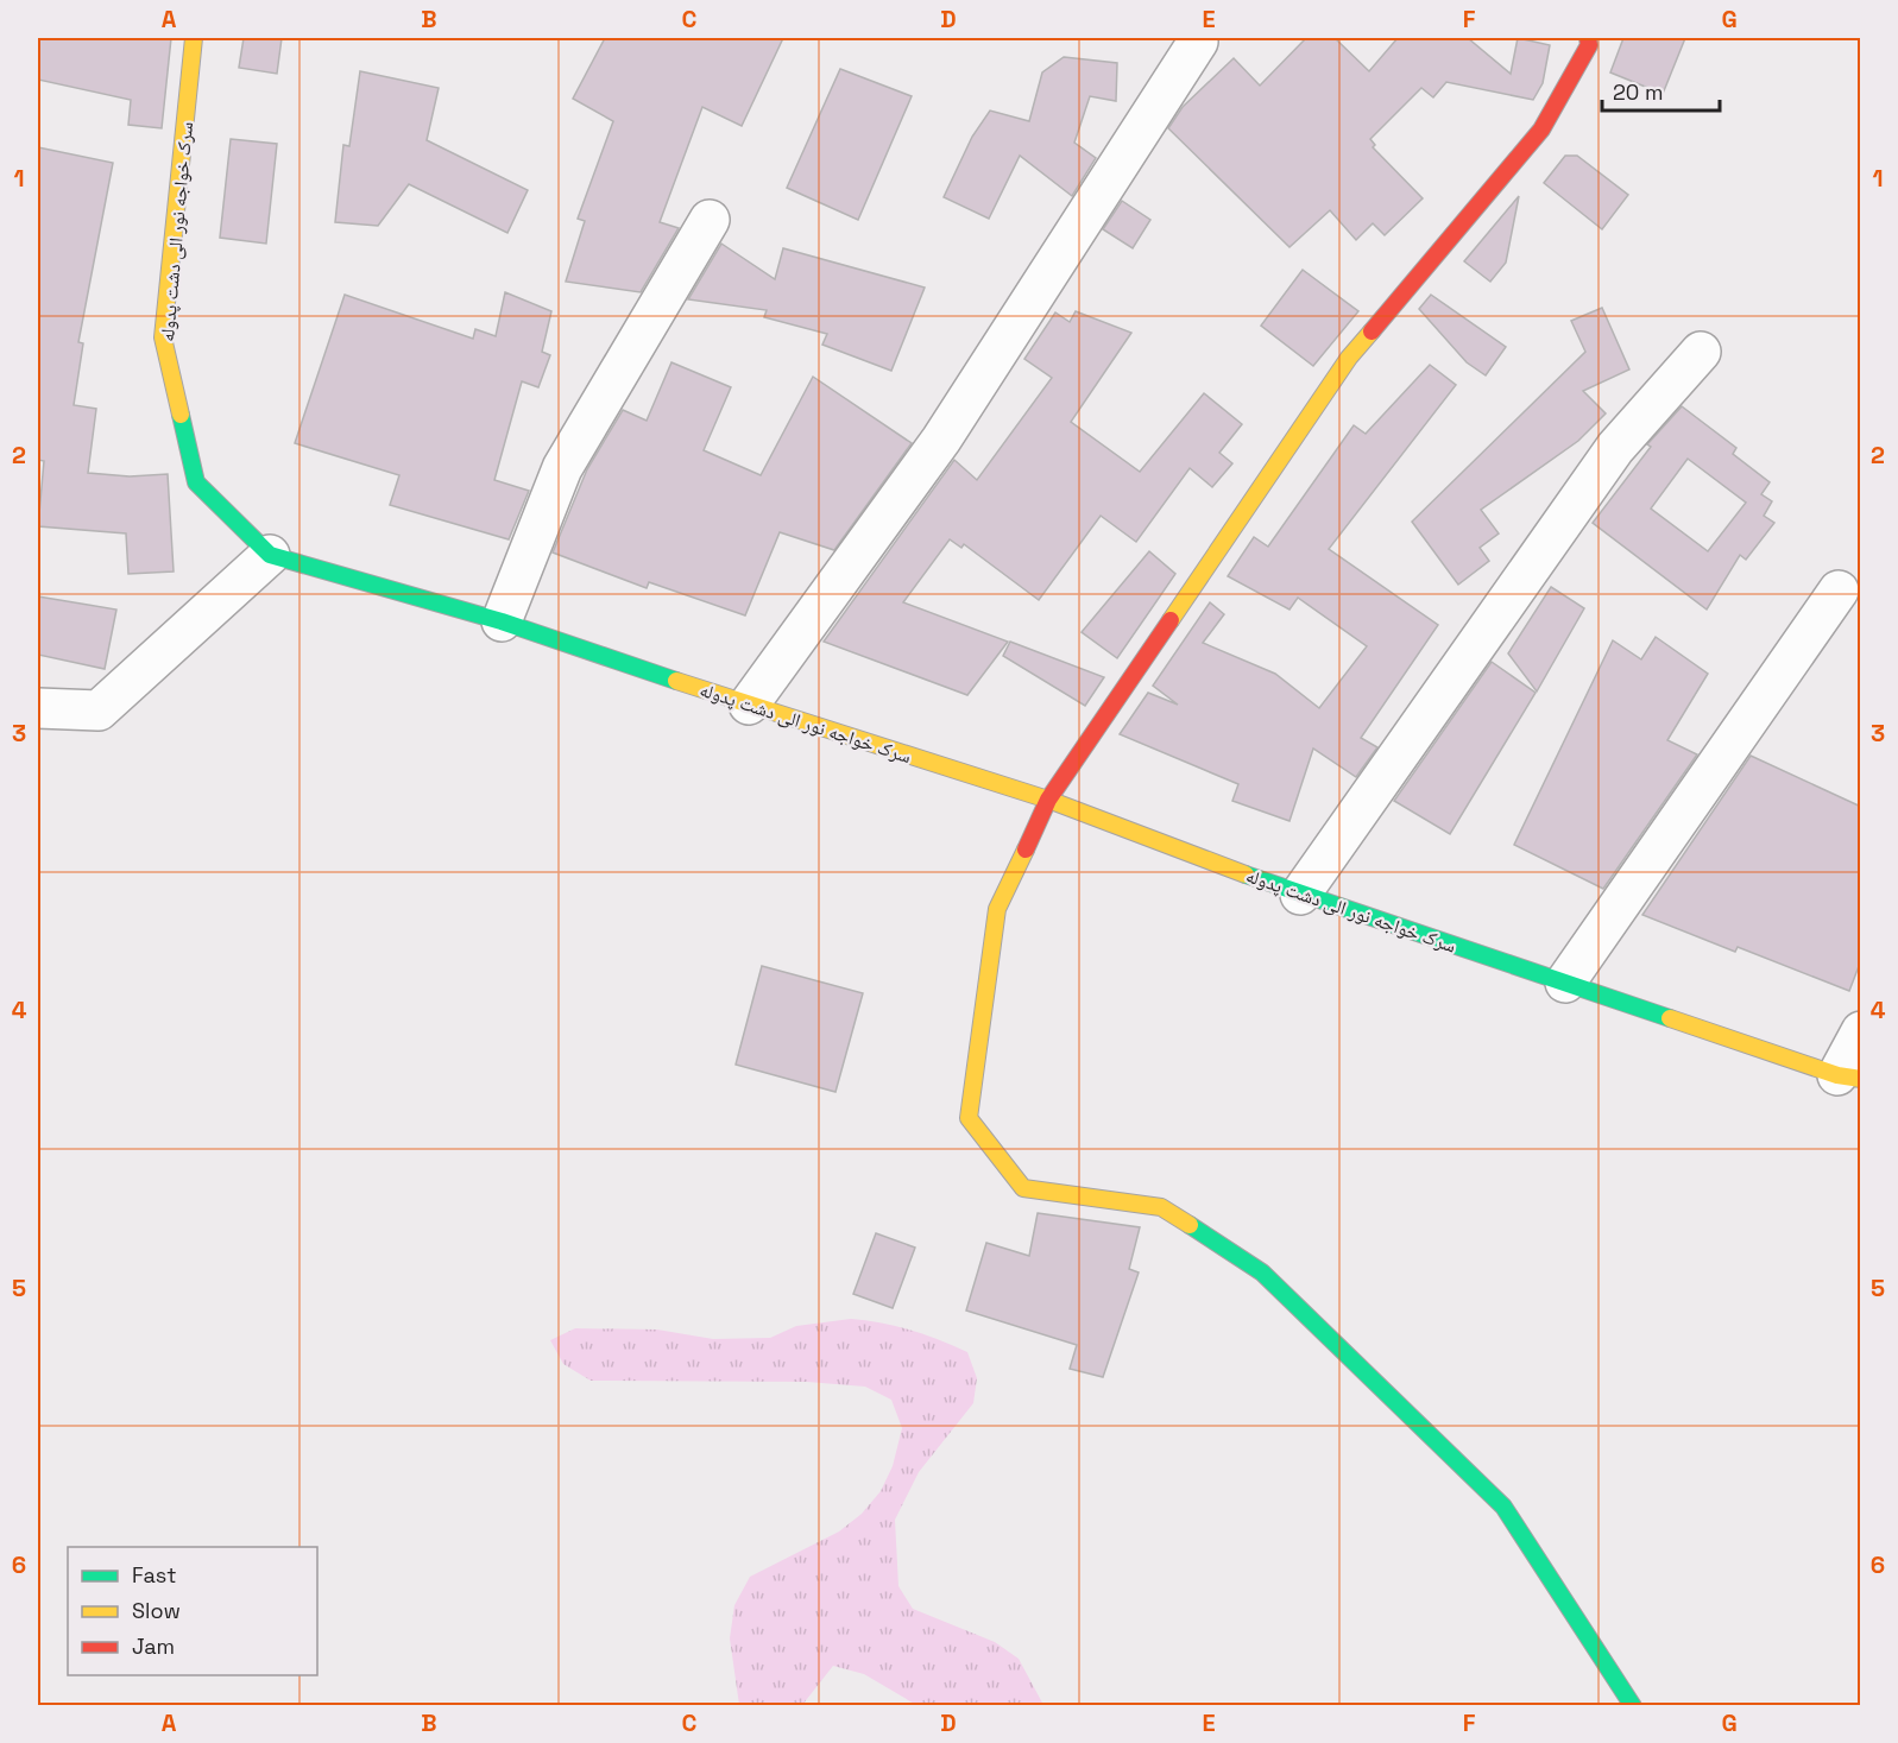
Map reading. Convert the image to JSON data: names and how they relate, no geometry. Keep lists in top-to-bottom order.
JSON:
{
  "streets": {
    "main road": ["سرک خواجه نور الی دشت پدوله"]
  },
  "legend": ["Fast", "Slow", "Jam"],
  "scale_bar": "20 m",
  "grid": {
    "columns": [
      "A",
      "B",
      "C",
      "D",
      "E",
      "F",
      "G"
    ],
    "rows": [
      "1",
      "2",
      "3",
      "4",
      "5",
      "6"
    ]
  }
}
